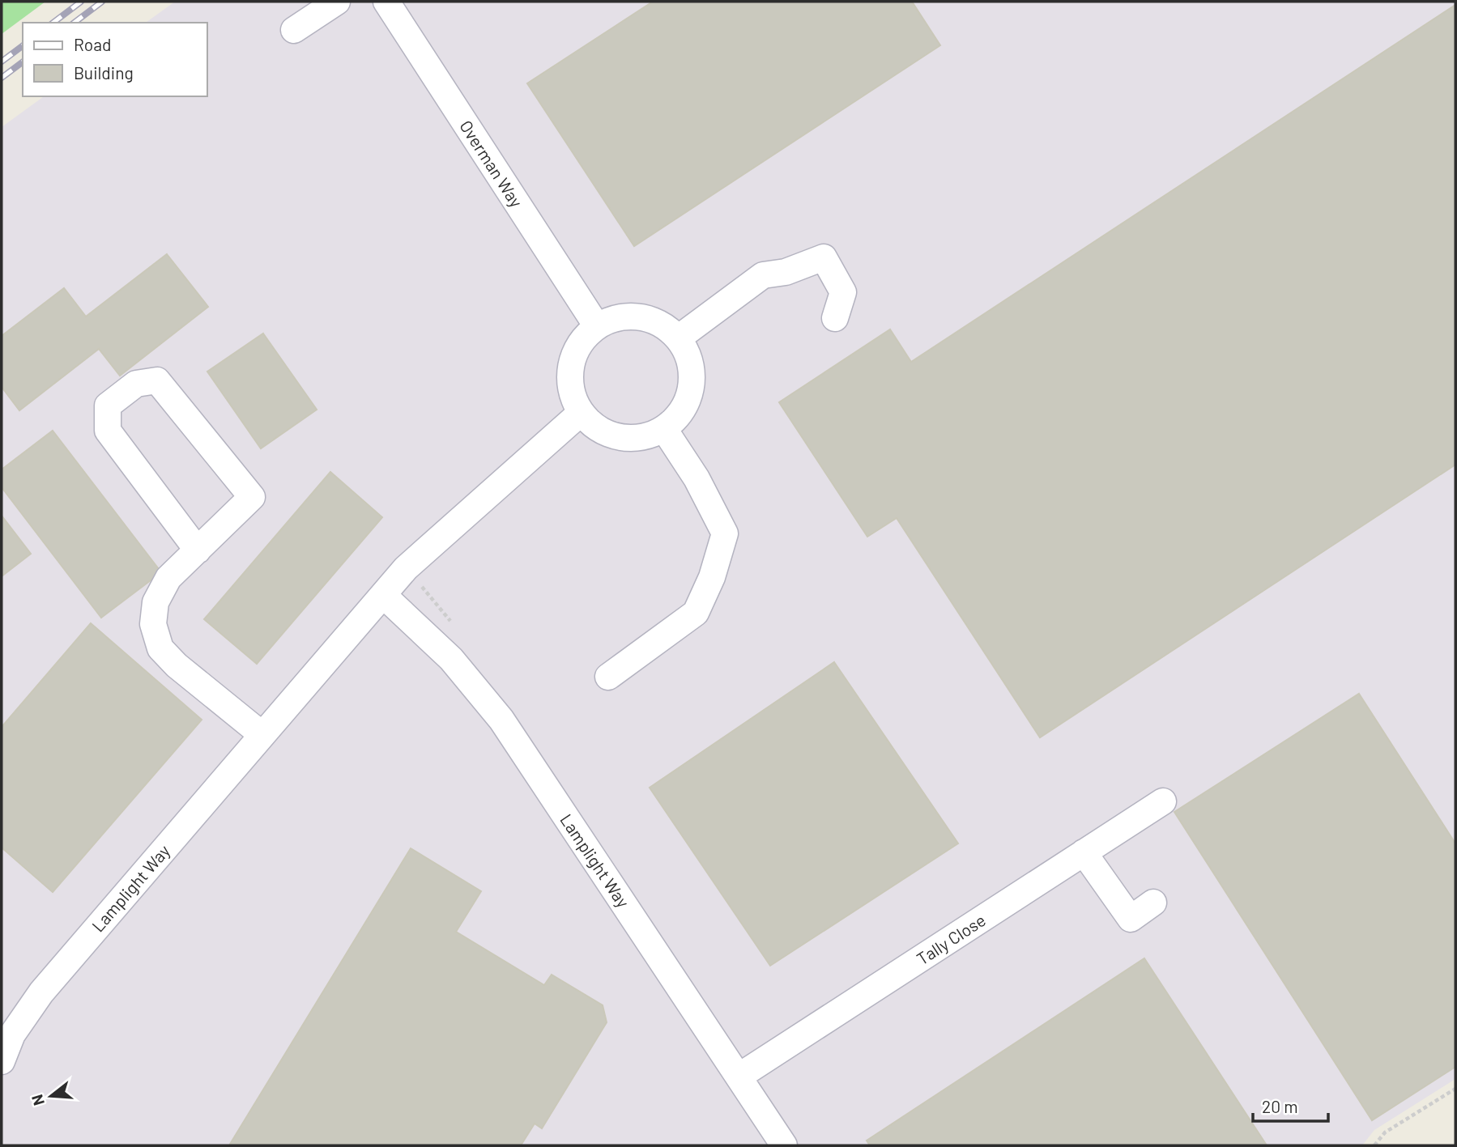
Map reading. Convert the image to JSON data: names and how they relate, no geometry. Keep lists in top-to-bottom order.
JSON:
{
  "streets": {
    "street": ["Overman Way", "Lamplight Way", "Tally Close"]
  },
  "crossings": [
    ["Overman Way", "Lamplight Way"],
    ["Lamplight Way", "Tally Close"]
  ],
  "legend": ["Road", "Building"],
  "scale_bar": "20 m",
  "north": "left"
}
